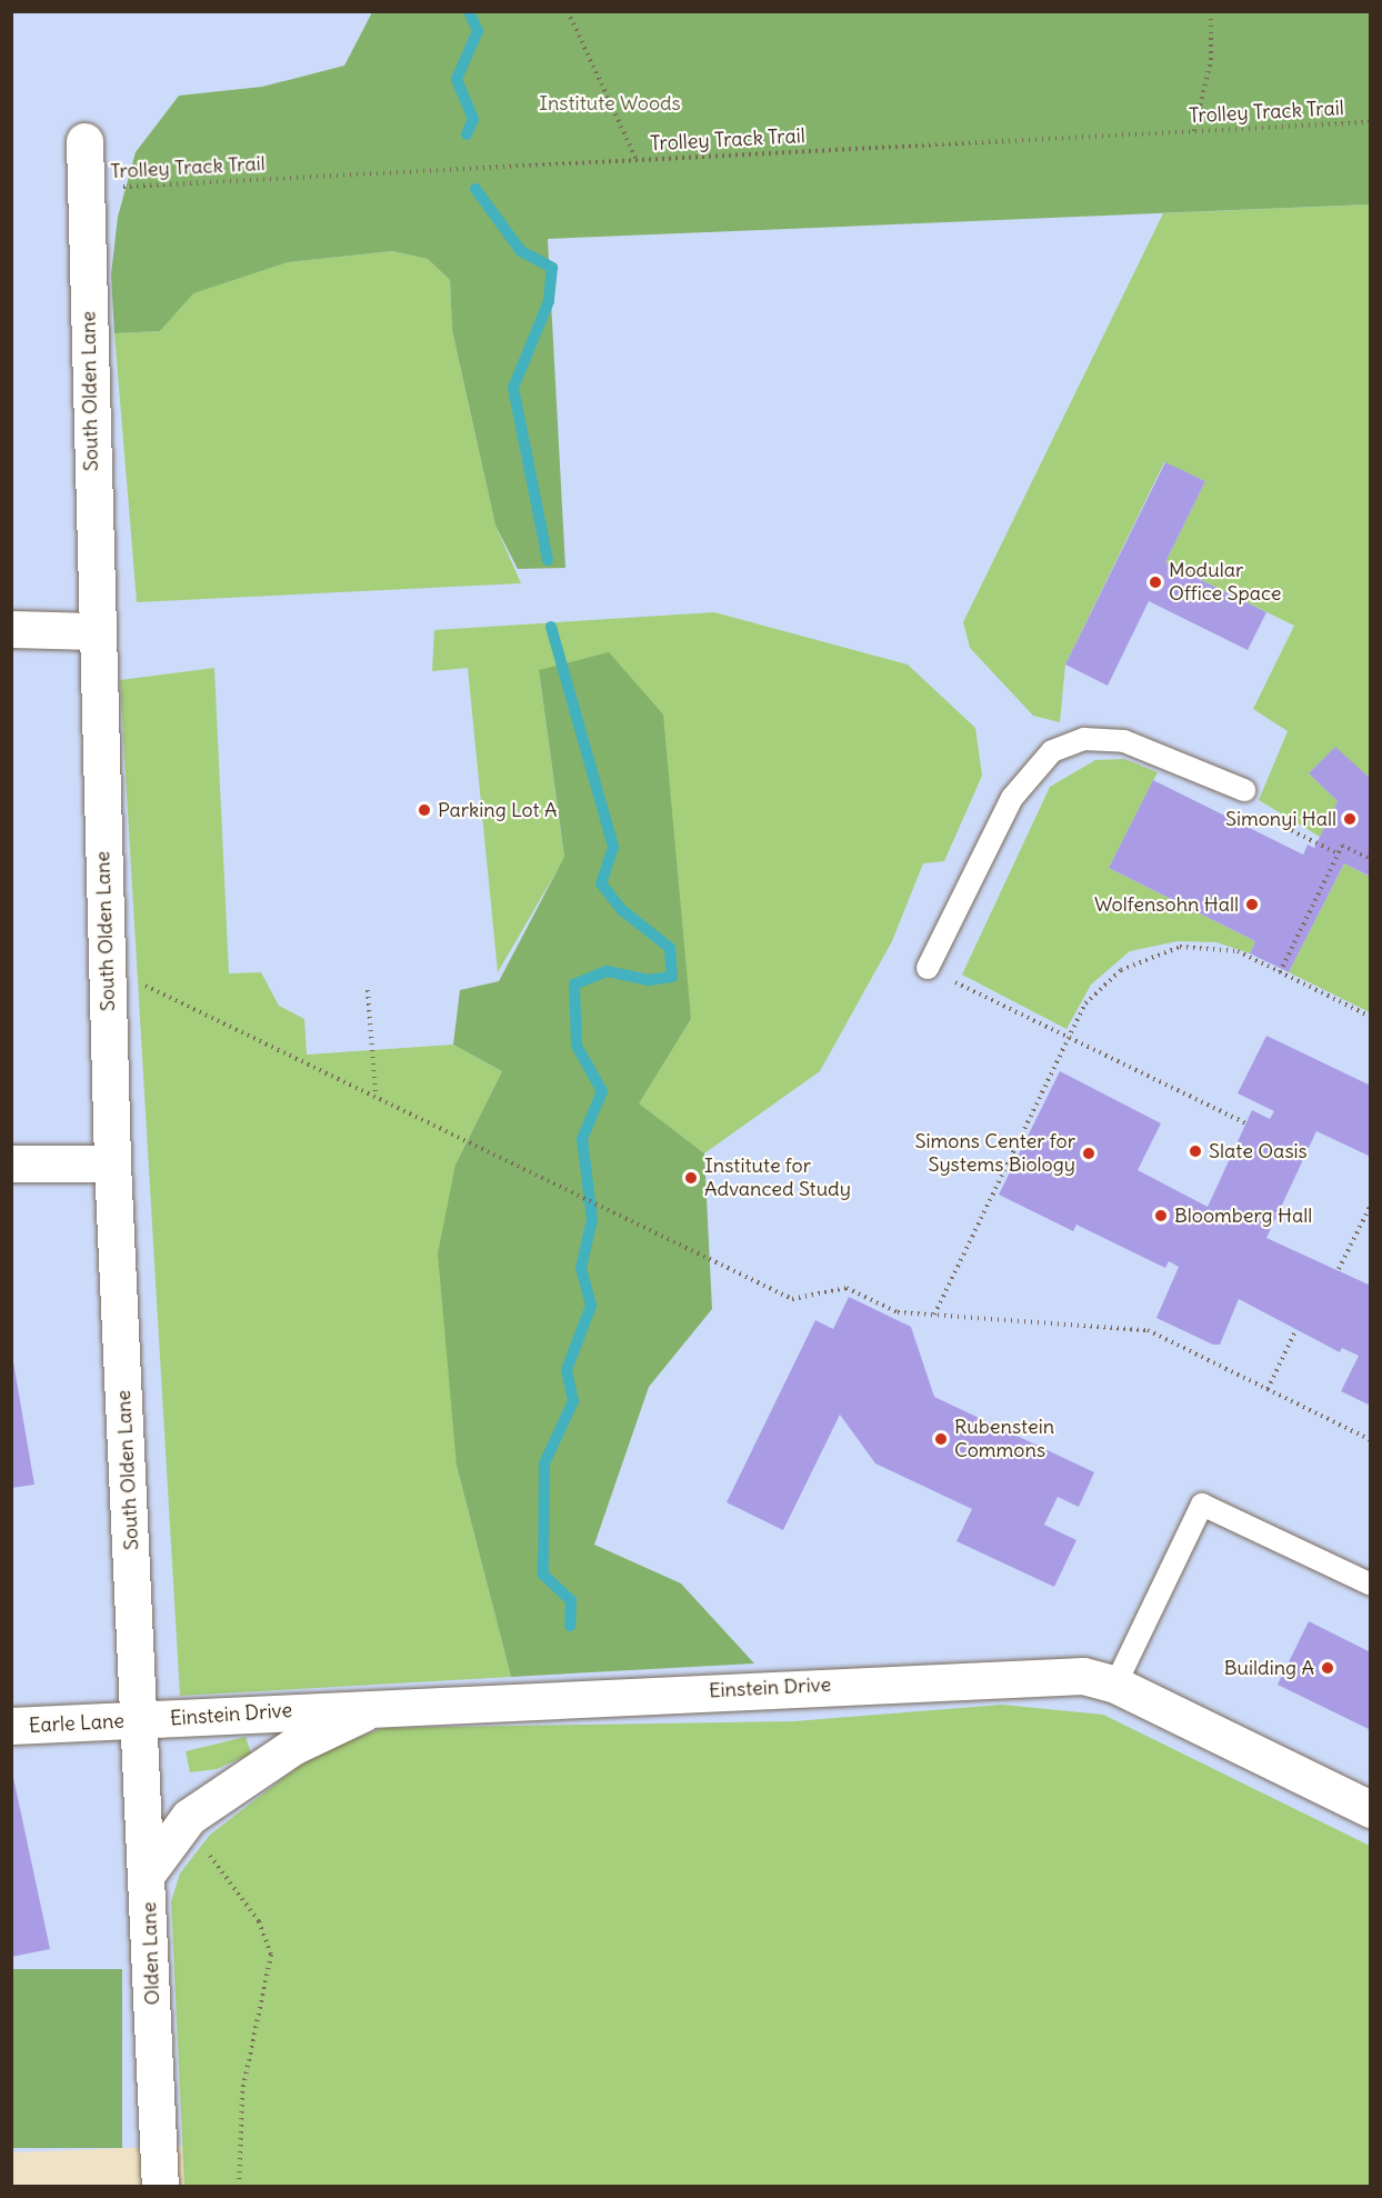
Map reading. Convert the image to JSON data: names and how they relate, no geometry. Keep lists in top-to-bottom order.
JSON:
{
  "streets": {
    "street": [
      "South Olden Lane",
      "Einstein Drive",
      "Earle Lane",
      "Olden Lane"
    ],
    "path": ["Trolley Track Trail"]
  },
  "crossings": [
    ["Trolley Track Trail", "South Olden Lane"],
    ["South Olden Lane", "Einstein Drive"],
    ["South Olden Lane", "Earle Lane"],
    ["South Olden Lane", "Olden Lane"],
    ["Einstein Drive", "Earle Lane"],
    ["Einstein Drive", "Olden Lane"],
    ["Earle Lane", "Olden Lane"]
  ],
  "parks": ["Institute Woods"],
  "places": [
    "Modular Office Space",
    "Parking Lot A",
    "Simonyi Hall",
    "Wolfensohn Hall",
    "Slate Oasis",
    "Simons Center for Systems Biology",
    "Institute for Advanced Study",
    "Bloomberg Hall",
    "Rubenstein Commons",
    "Building A"
  ]
}
